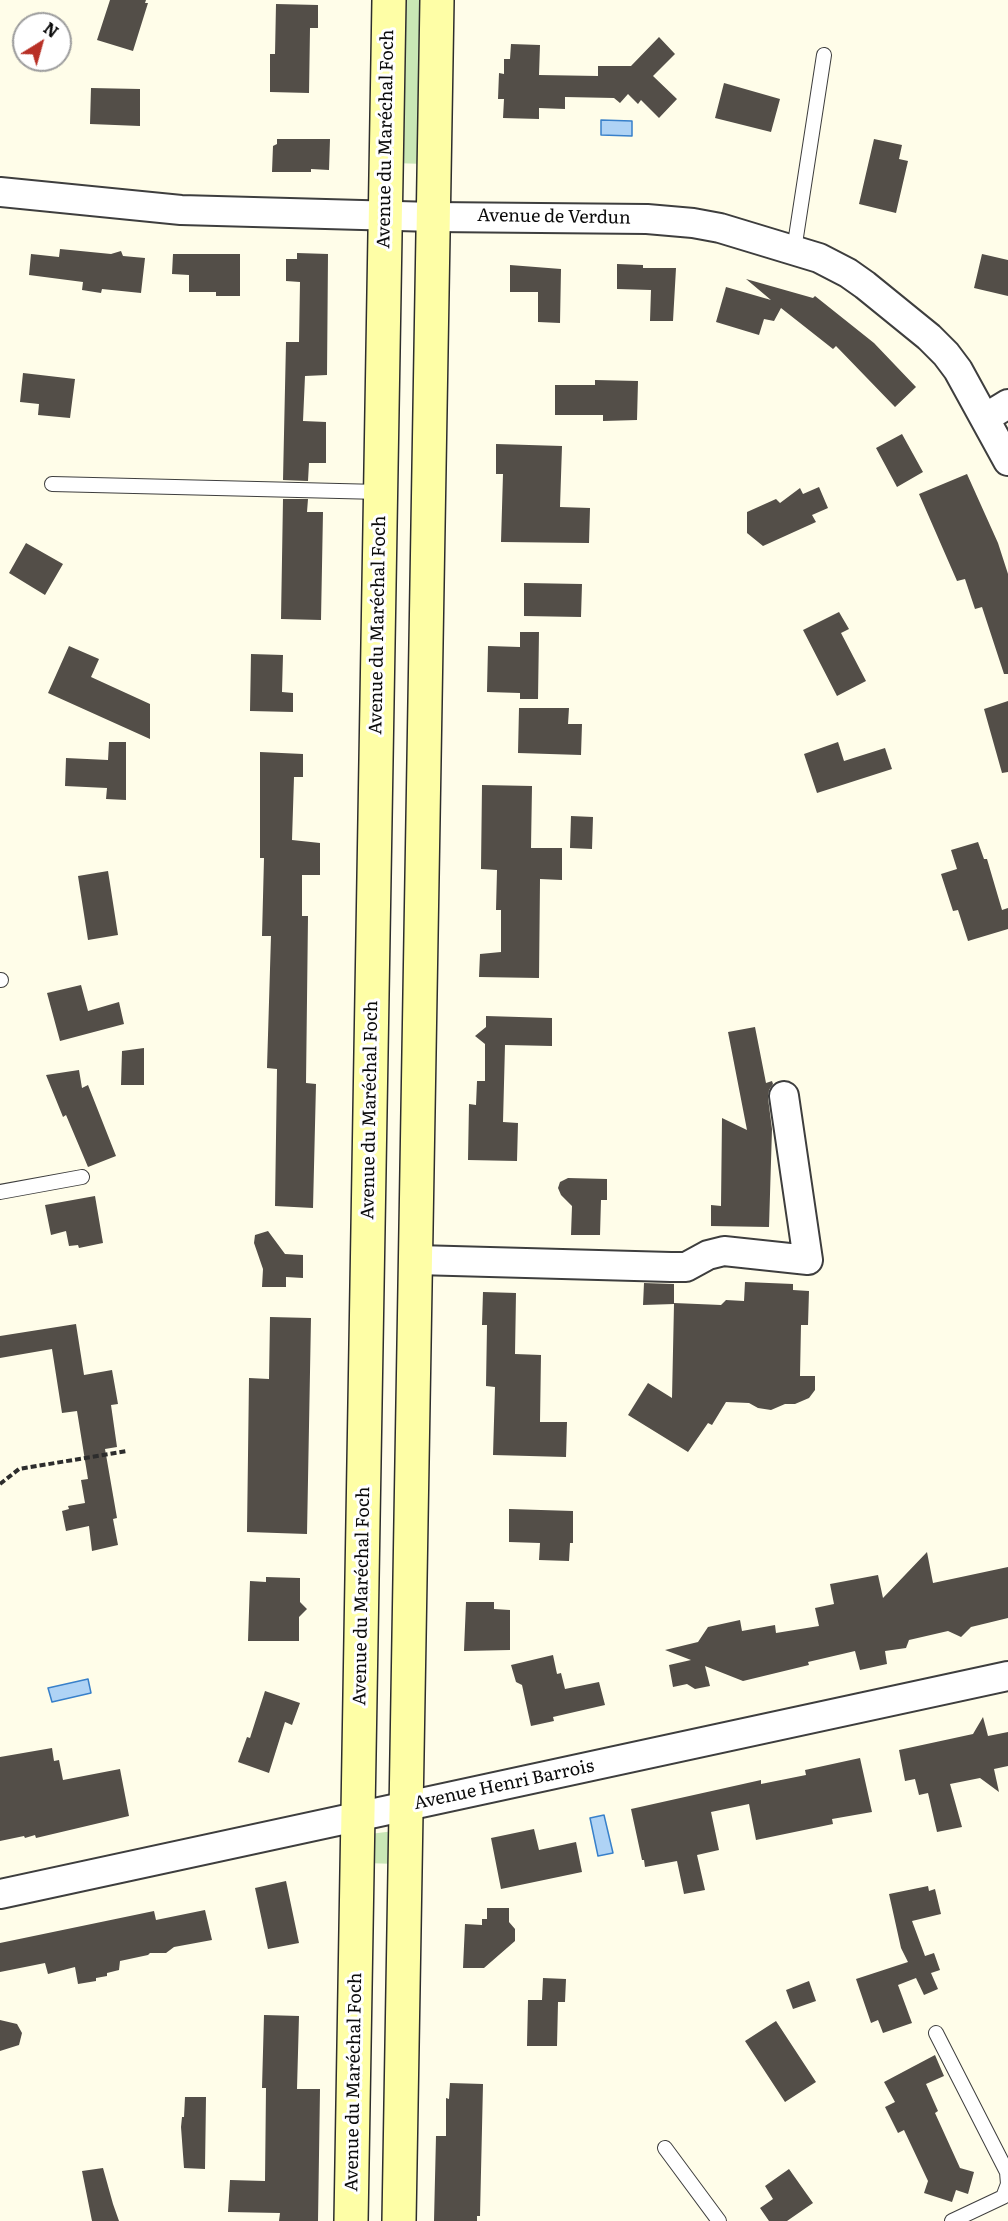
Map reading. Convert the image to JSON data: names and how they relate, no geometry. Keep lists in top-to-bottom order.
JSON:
{
  "streets": {
    "main road": ["Avenue du Maréchal Foch"],
    "street": ["Avenue de Verdun", "Avenue Henri Barrois"]
  },
  "crossings": [
    ["Avenue du Maréchal Foch", "Avenue de Verdun"],
    ["Avenue du Maréchal Foch", "Avenue Henri Barrois"]
  ],
  "north": "top right"
}
